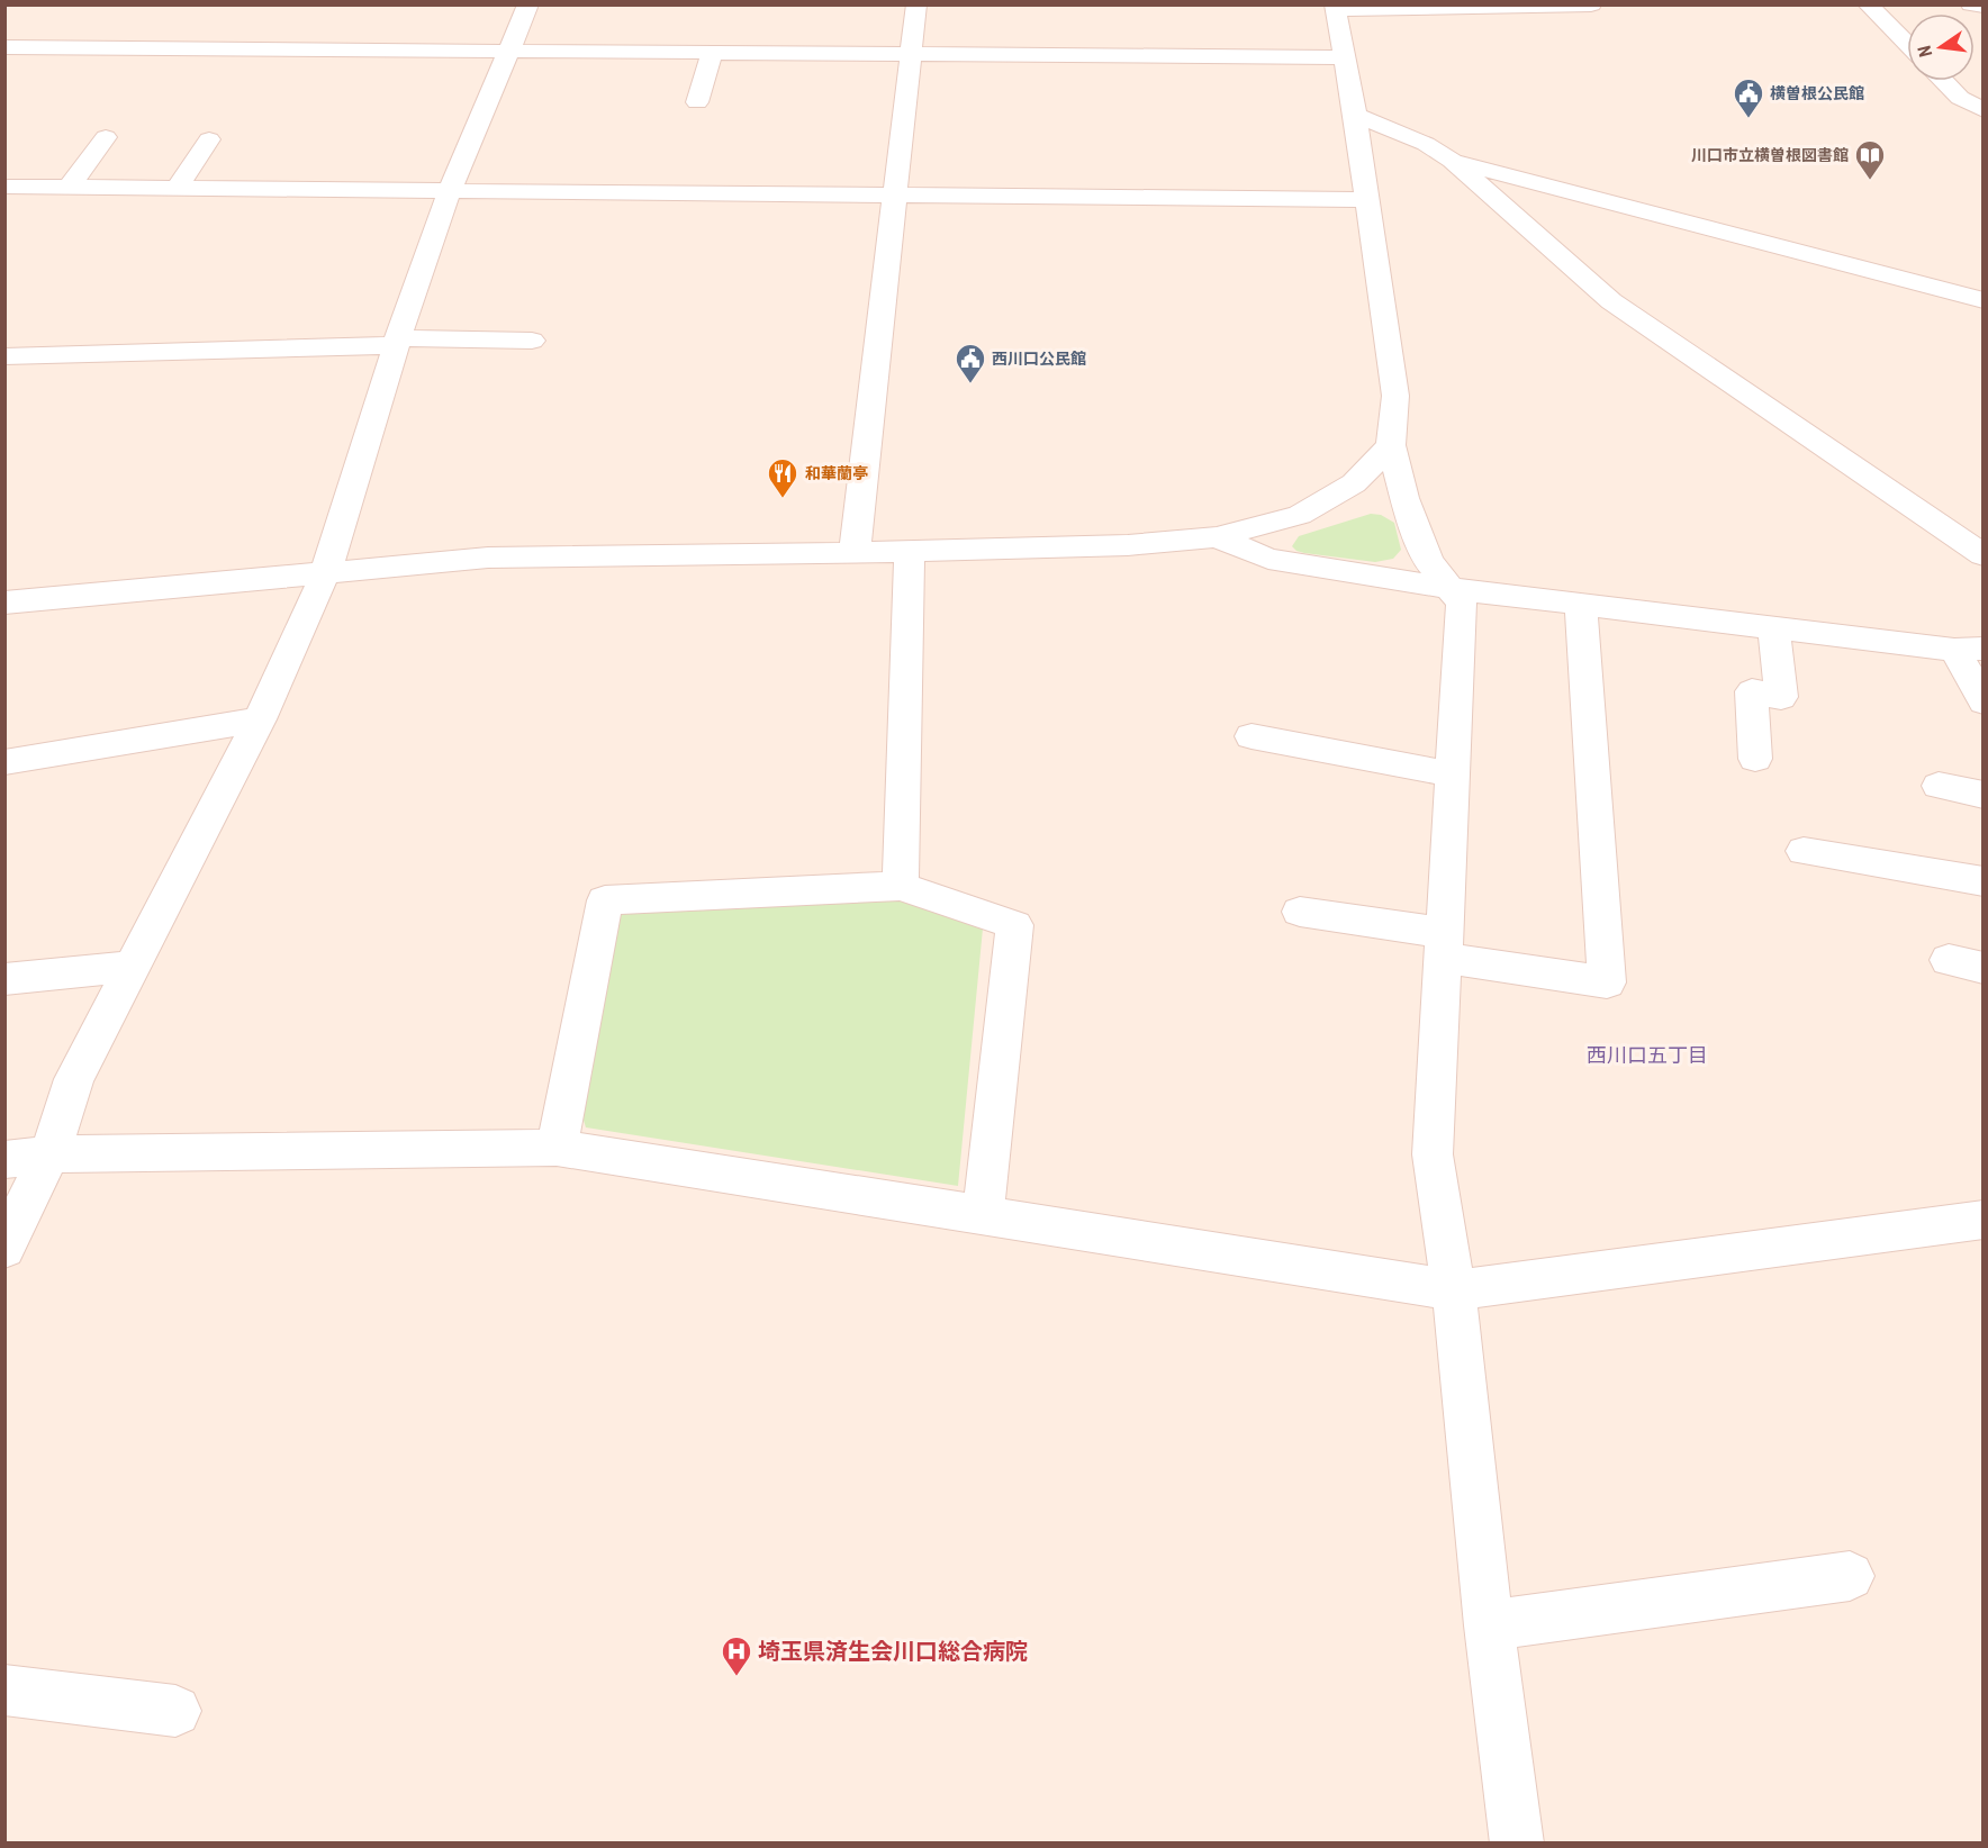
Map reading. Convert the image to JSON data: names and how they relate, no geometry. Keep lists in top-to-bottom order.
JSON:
{
  "districts": ["西川口五丁目"],
  "places": {
    "public building": ["横曽根公民館", "西川口公民館"],
    "library": ["川口市立横曽根図書館"],
    "restaurant": ["和華蘭亭"],
    "hospital": ["埼玉県済生会川口総合病院"]
  },
  "north": "left"
}
